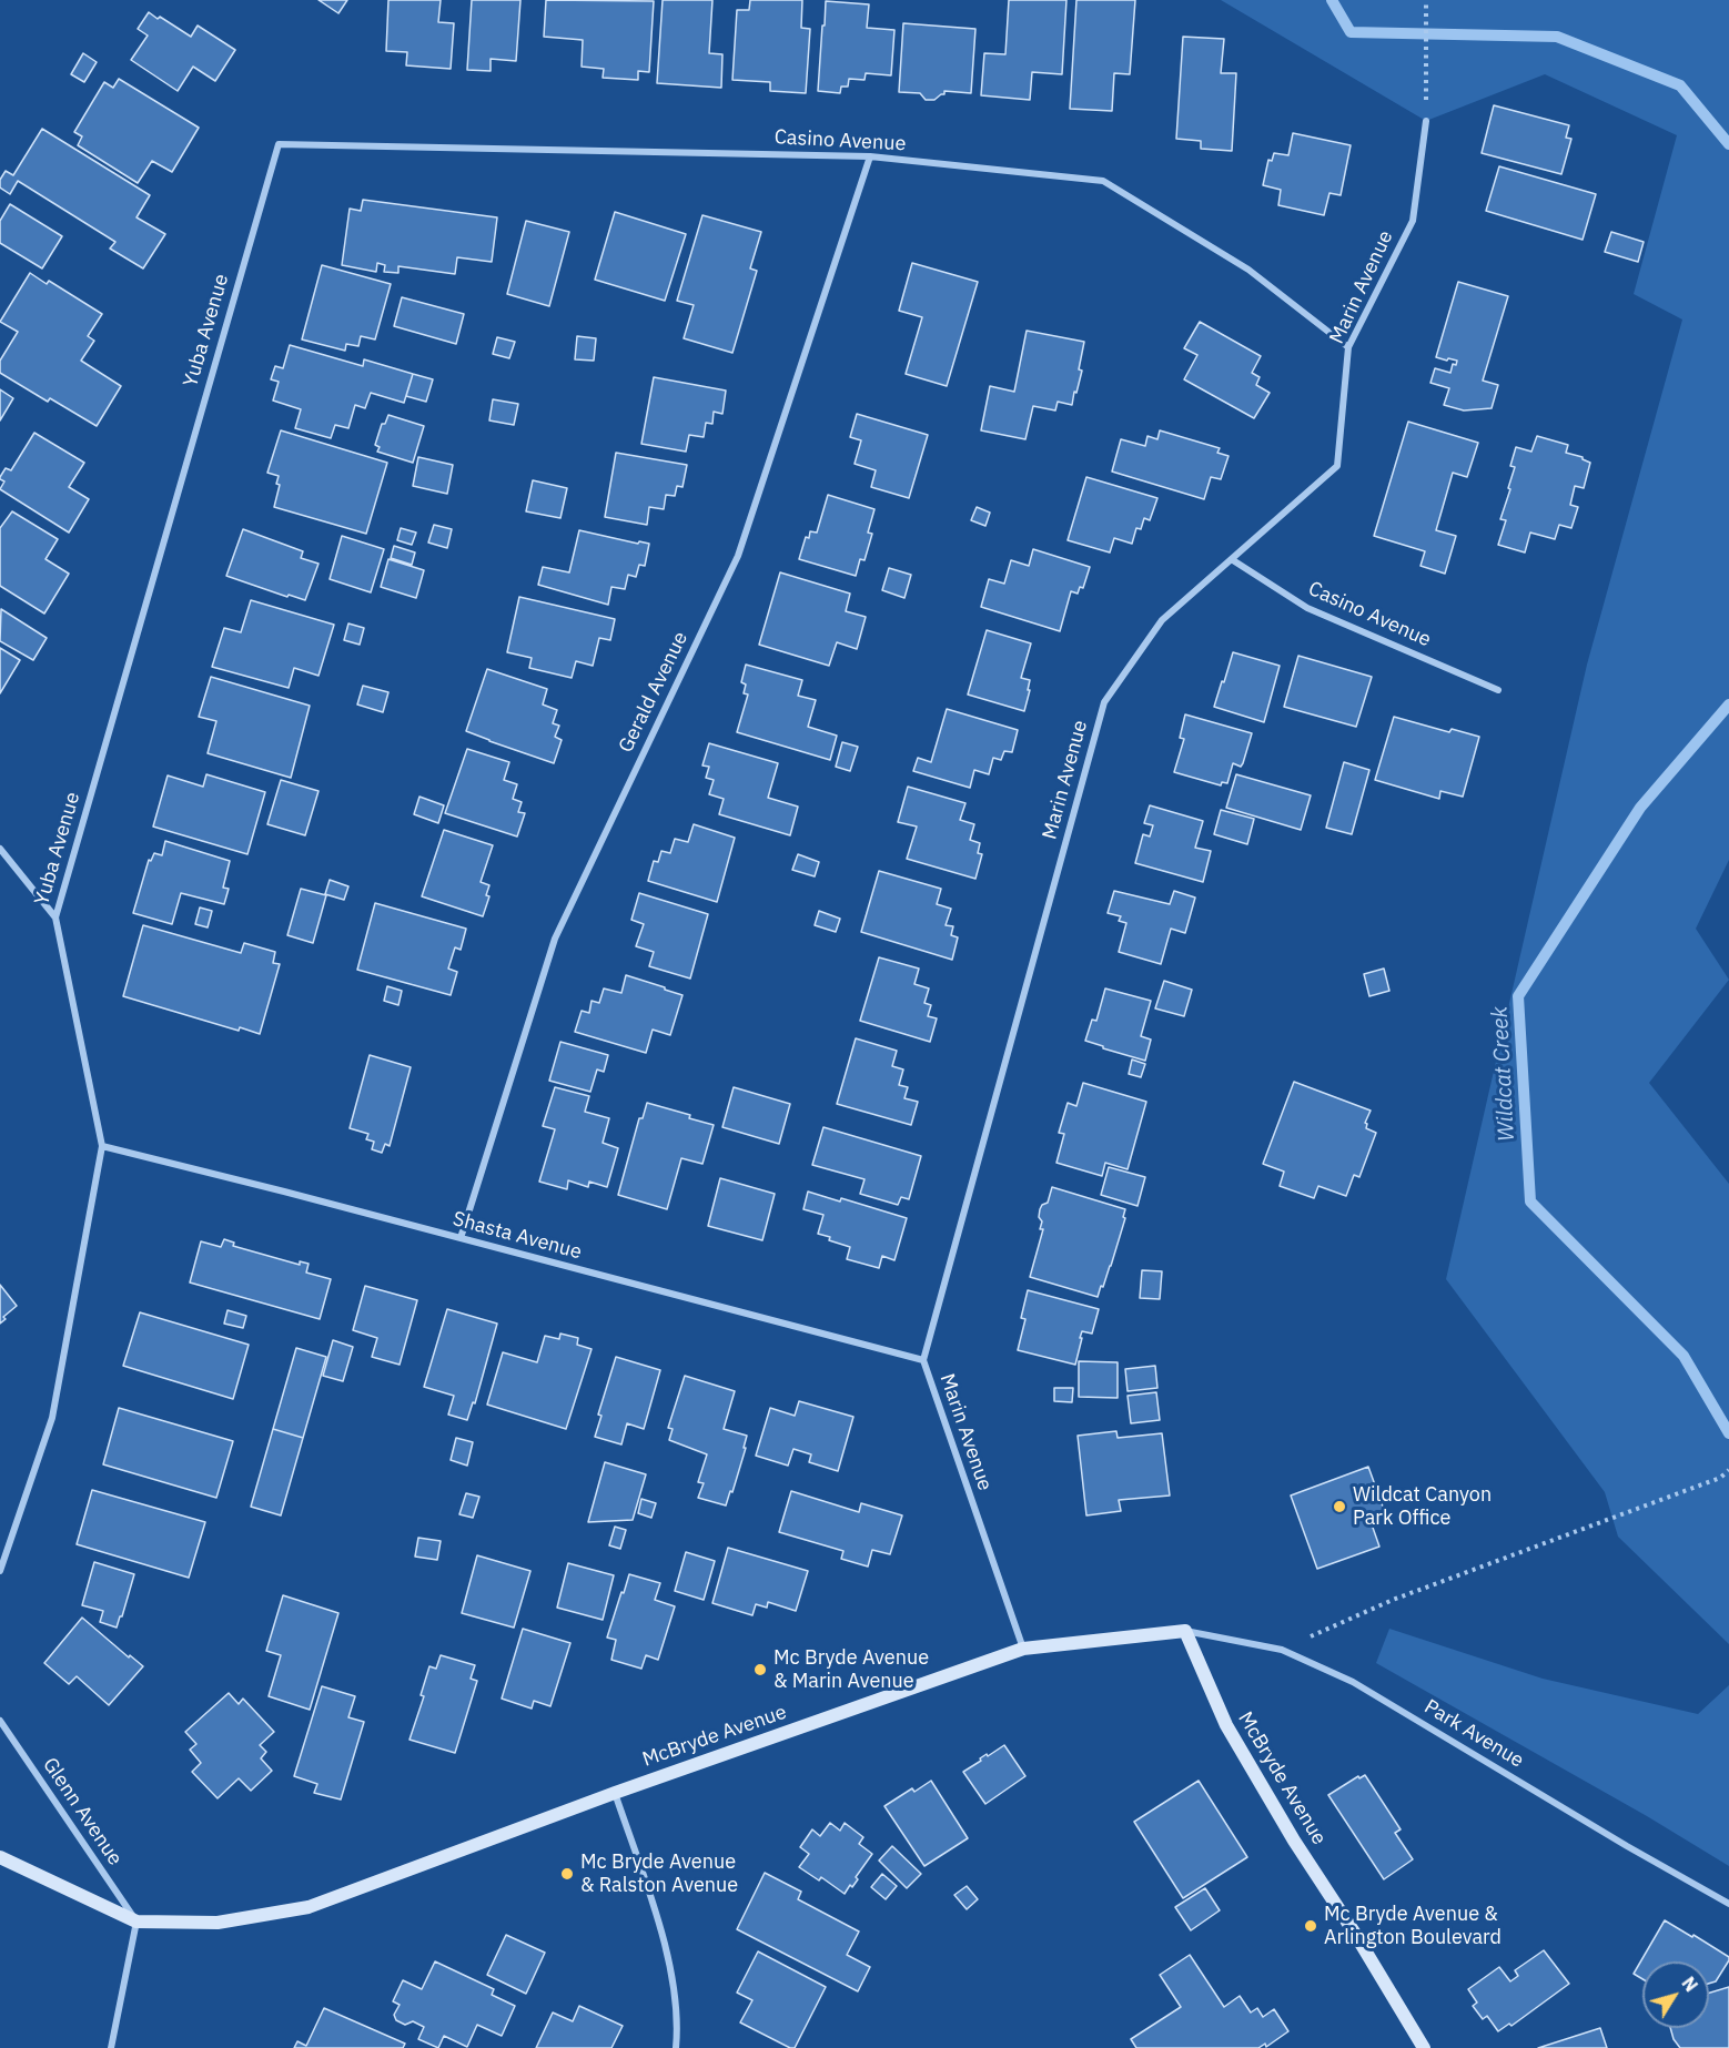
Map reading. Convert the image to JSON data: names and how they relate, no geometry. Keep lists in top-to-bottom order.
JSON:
{
  "streets": {
    "main road": ["McBryde Avenue"],
    "street": [
      "Casino Avenue",
      "Marin Avenue",
      "Yuba Avenue",
      "Gerald Avenue",
      "Shasta Avenue",
      "Park Avenue",
      "Glenn Avenue"
    ]
  },
  "crossings": [
    ["Casino Avenue", "Marin Avenue"],
    ["Casino Avenue", "Yuba Avenue"],
    ["Casino Avenue", "Gerald Avenue"],
    ["Marin Avenue", "Shasta Avenue"],
    ["Marin Avenue", "McBryde Avenue"],
    ["Yuba Avenue", "Shasta Avenue"],
    ["Gerald Avenue", "Shasta Avenue"],
    ["Park Avenue", "McBryde Avenue"],
    ["McBryde Avenue", "Glenn Avenue"]
  ],
  "water": ["Wildcat Creek"],
  "places": [
    "Wildcat Canyon Park Office",
    "Mc Bryde Avenue & Marin Avenue",
    "Mc Bryde Avenue & Ralston Avenue",
    "Mc Bryde Avenue & Arlington Boulevard"
  ],
  "north": "top right"
}
